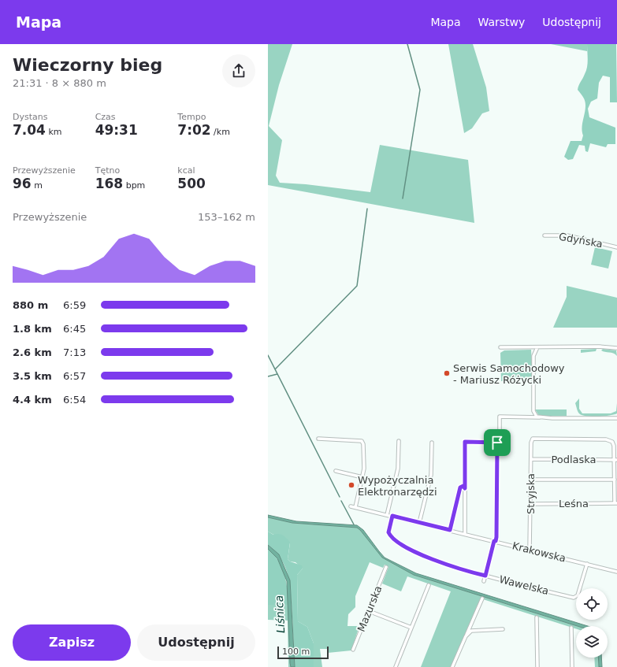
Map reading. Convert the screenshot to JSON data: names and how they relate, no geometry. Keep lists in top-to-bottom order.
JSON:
{
  "streets": {
    "street": [
      "Gdyńska",
      "Podlaska",
      "Stryjska",
      "Leśna",
      "Krakowska",
      "Wawelska",
      "Mazurska"
    ]
  },
  "crossings": [
    ["Podlaska", "Stryjska"],
    ["Stryjska", "Leśna"],
    ["Stryjska", "Krakowska"],
    ["Krakowska", "Wawelska"]
  ],
  "water": ["Liśnica"],
  "places": ["Serwis Samochodowy - Mariusz Różycki", "Wypożyczalnia Elektronarzędzi"],
  "scale_bar": "100 m",
  "page": {
    "header": "Mapa",
    "nav": ["Mapa", "Warstwy", "Udostępnij"],
    "heading": ["Wieczorny bieg", "21:31 · 8 × 880 m"],
    "stats": [
      ["Dystans", "7.04 km"],
      ["Czas", "49:31"],
      ["Tempo", "7:02 /km"],
      ["Przewyższenie", "96 m"],
      ["Tętno", "168 bpm"],
      ["kcal", "500"]
    ],
    "chart": ["Przewyższenie", "153–162 m"],
    "list": [
      {
        "name": "880 m",
        "note": "6:59"
      },
      {
        "name": "1.8 km",
        "note": "6:45"
      },
      {
        "name": "2.6 km",
        "note": "7:13"
      },
      {
        "name": "3.5 km",
        "note": "6:57"
      },
      {
        "name": "4.4 km",
        "note": "6:54"
      }
    ],
    "buttons": ["Zapisz", "Udostępnij"],
    "scale": "100 m"
  }
}
